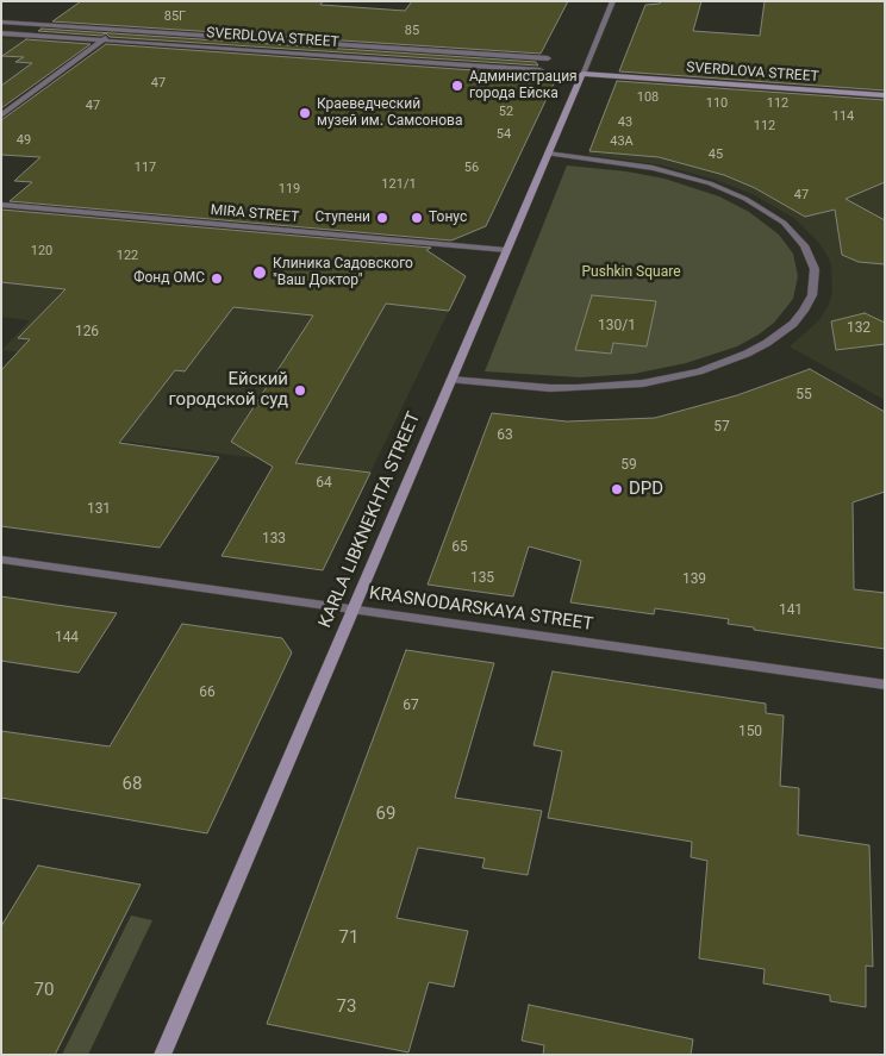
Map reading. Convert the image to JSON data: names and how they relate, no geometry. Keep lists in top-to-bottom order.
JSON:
{
  "streets": {
    "street": [
      "SVERDLOVA STREET",
      "MIRA STREET",
      "KARLA LIBKNEKHTA STREET",
      "KRASNODARSKAYA STREET"
    ]
  },
  "crossings": [
    ["SVERDLOVA STREET", "KARLA LIBKNEKHTA STREET"],
    ["MIRA STREET", "KARLA LIBKNEKHTA STREET"],
    ["KARLA LIBKNEKHTA STREET", "KRASNODARSKAYA STREET"]
  ],
  "parks": ["Pushkin Square"],
  "places": [
    "Администрация города Ейска",
    "Краеведческий музей им. Самсонова",
    "Ступени",
    "Тонус",
    "Клиника Садовского \"Ваш Доктор\"",
    "Фонд ОМС",
    "Ейский городской суд",
    "DPD"
  ],
  "house_numbers": [
    "85Г",
    "85",
    "47",
    "108",
    "110",
    "112",
    "47",
    "52",
    "114",
    "43",
    "112",
    "54",
    "49",
    "43А",
    "45",
    "117",
    "56",
    "121/1",
    "119",
    "47",
    "120",
    "122",
    "130/1",
    "132",
    "126",
    "55",
    "57",
    "63",
    "59",
    "64",
    "131",
    "133",
    "65",
    "135",
    "139",
    "141",
    "144",
    "66",
    "67",
    "150",
    "68",
    "69",
    "71",
    "70",
    "73"
  ]
}
